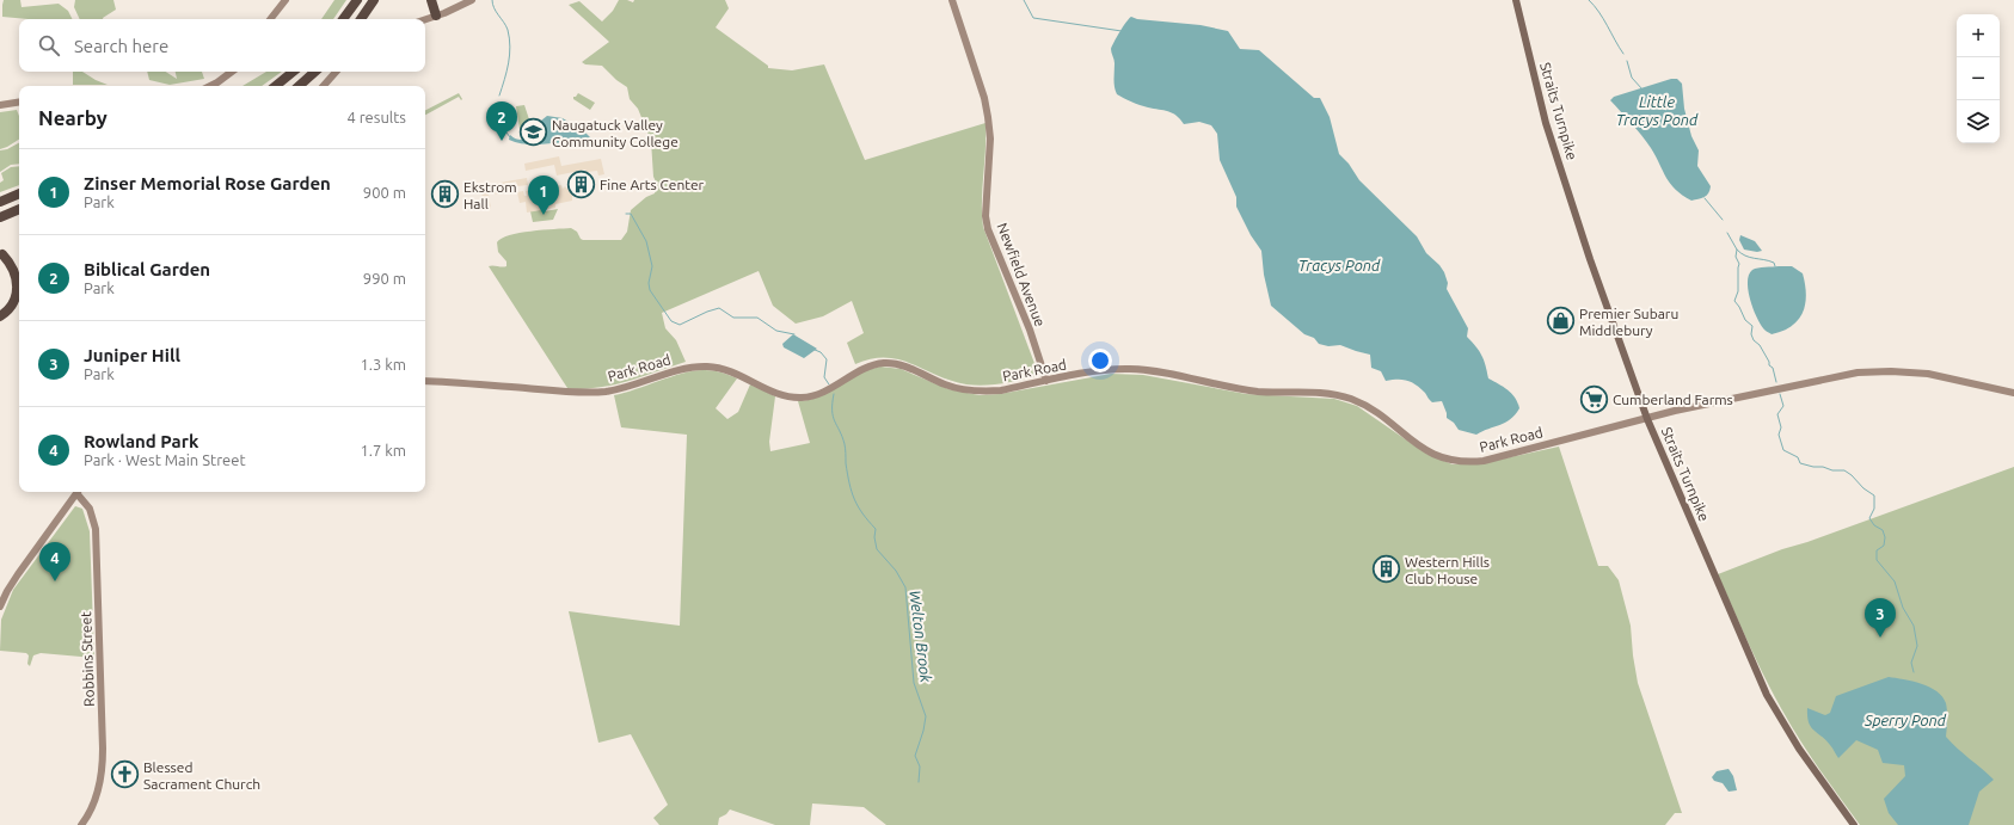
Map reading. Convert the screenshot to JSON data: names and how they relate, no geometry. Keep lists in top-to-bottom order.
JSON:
{
  "streets": {
    "main road": [
      "Straits Turnpike",
      "Newfield Avenue",
      "Park Road",
      "Robbins Street"
    ]
  },
  "crossings": [
    ["Straits Turnpike", "Park Road"],
    ["Newfield Avenue", "Park Road"]
  ],
  "water": [
    "Little Tracys Pond",
    "Tracys Pond",
    "Welton Brook",
    "Sperry Pond"
  ],
  "places": {
    "school or university": ["Naugatuck Valley Community College"],
    "building": ["Fine Arts Center", "Ekstrom Hall", "Western Hills Club House"],
    "shop": ["Premier Subaru Middlebury"],
    "supermarket": ["Cumberland Farms"],
    "church": ["Blessed Sacrament Church"]
  },
  "page": {
    "map_buttons": ["+", "−"],
    "search": "Search here",
    "heading": ["Nearby", "4 results"],
    "pins": [
      "2",
      "1",
      "4",
      "3"
    ],
    "list": [
      {
        "mark": "1",
        "name": "Zinser Memorial Rose Garden",
        "note": "Park",
        "value": "900 m"
      },
      {
        "mark": "2",
        "name": "Biblical Garden",
        "note": "Park",
        "value": "990 m"
      },
      {
        "mark": "3",
        "name": "Juniper Hill",
        "note": "Park",
        "value": "1.3 km"
      },
      {
        "mark": "4",
        "name": "Rowland Park",
        "note": "Park · West Main Street",
        "value": "1.7 km"
      }
    ]
  }
}
